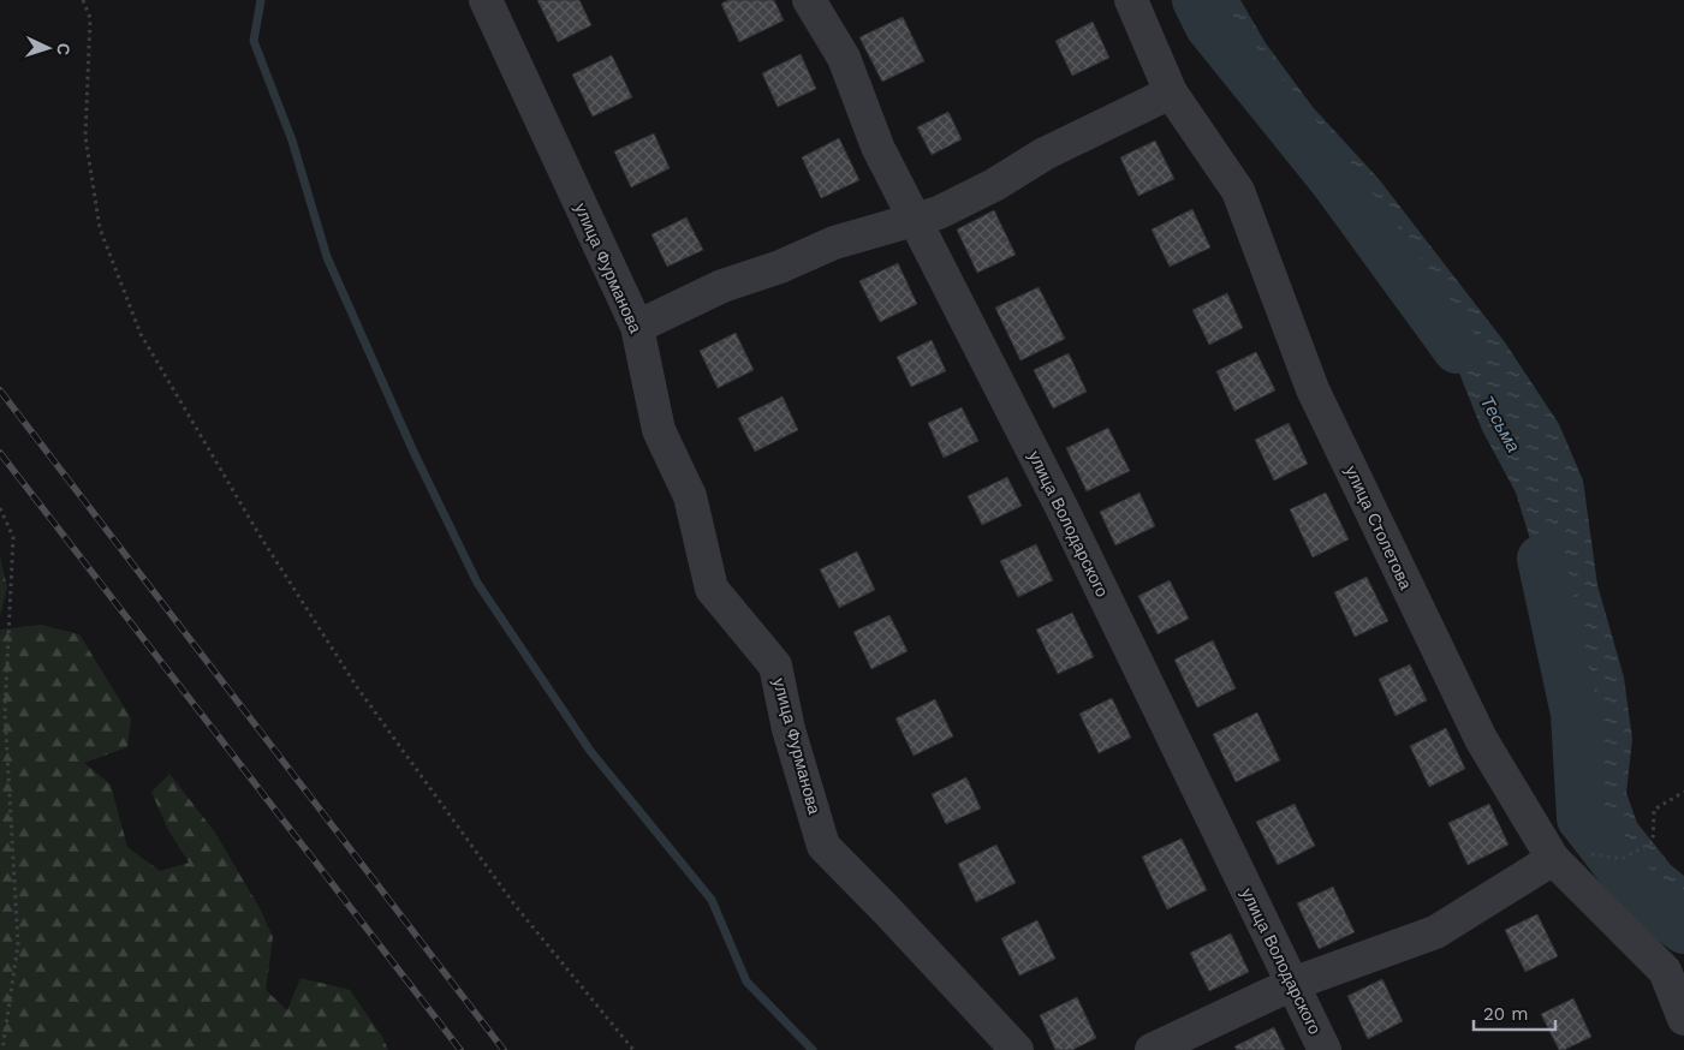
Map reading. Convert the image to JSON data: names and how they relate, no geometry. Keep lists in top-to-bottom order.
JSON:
{
  "streets": {
    "street": ["улица Фурманова", "улица Володарского", "улица Столетова"]
  },
  "water": ["Тесьма"],
  "scale_bar": "20 m",
  "north": "right"
}
